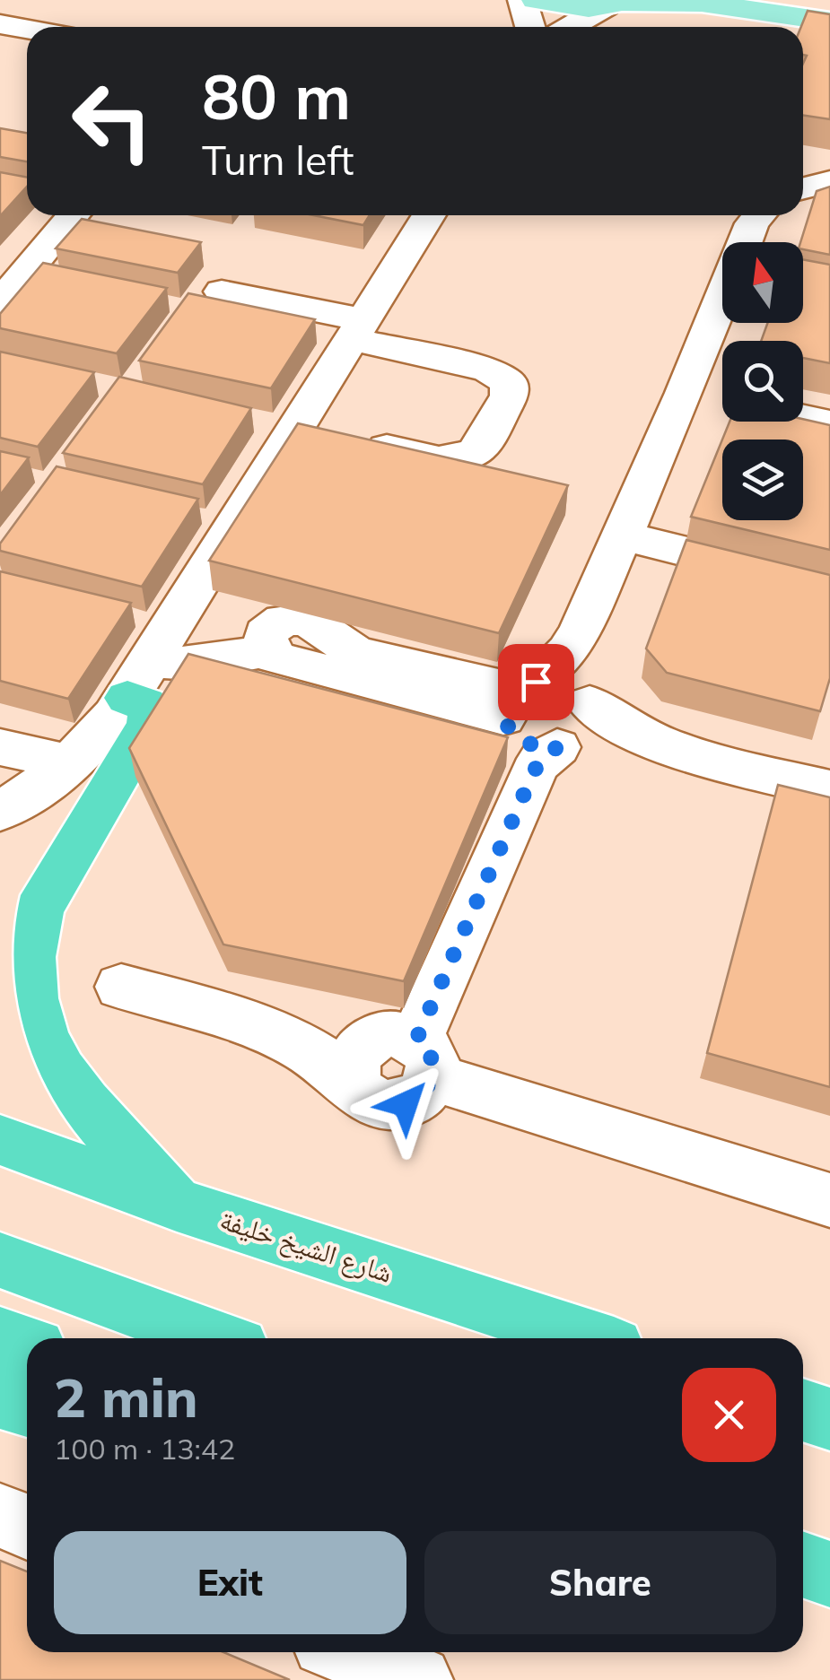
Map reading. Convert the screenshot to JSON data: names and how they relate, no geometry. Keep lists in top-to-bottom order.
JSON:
{
  "streets": {
    "highway": ["شارع الشيخ خليفة"]
  },
  "north": "top",
  "page": {
    "turn": ["80 m", "Turn left"],
    "heading": ["2 min", "100 m · 13:42"],
    "buttons": ["Exit", "Share"]
  }
}
